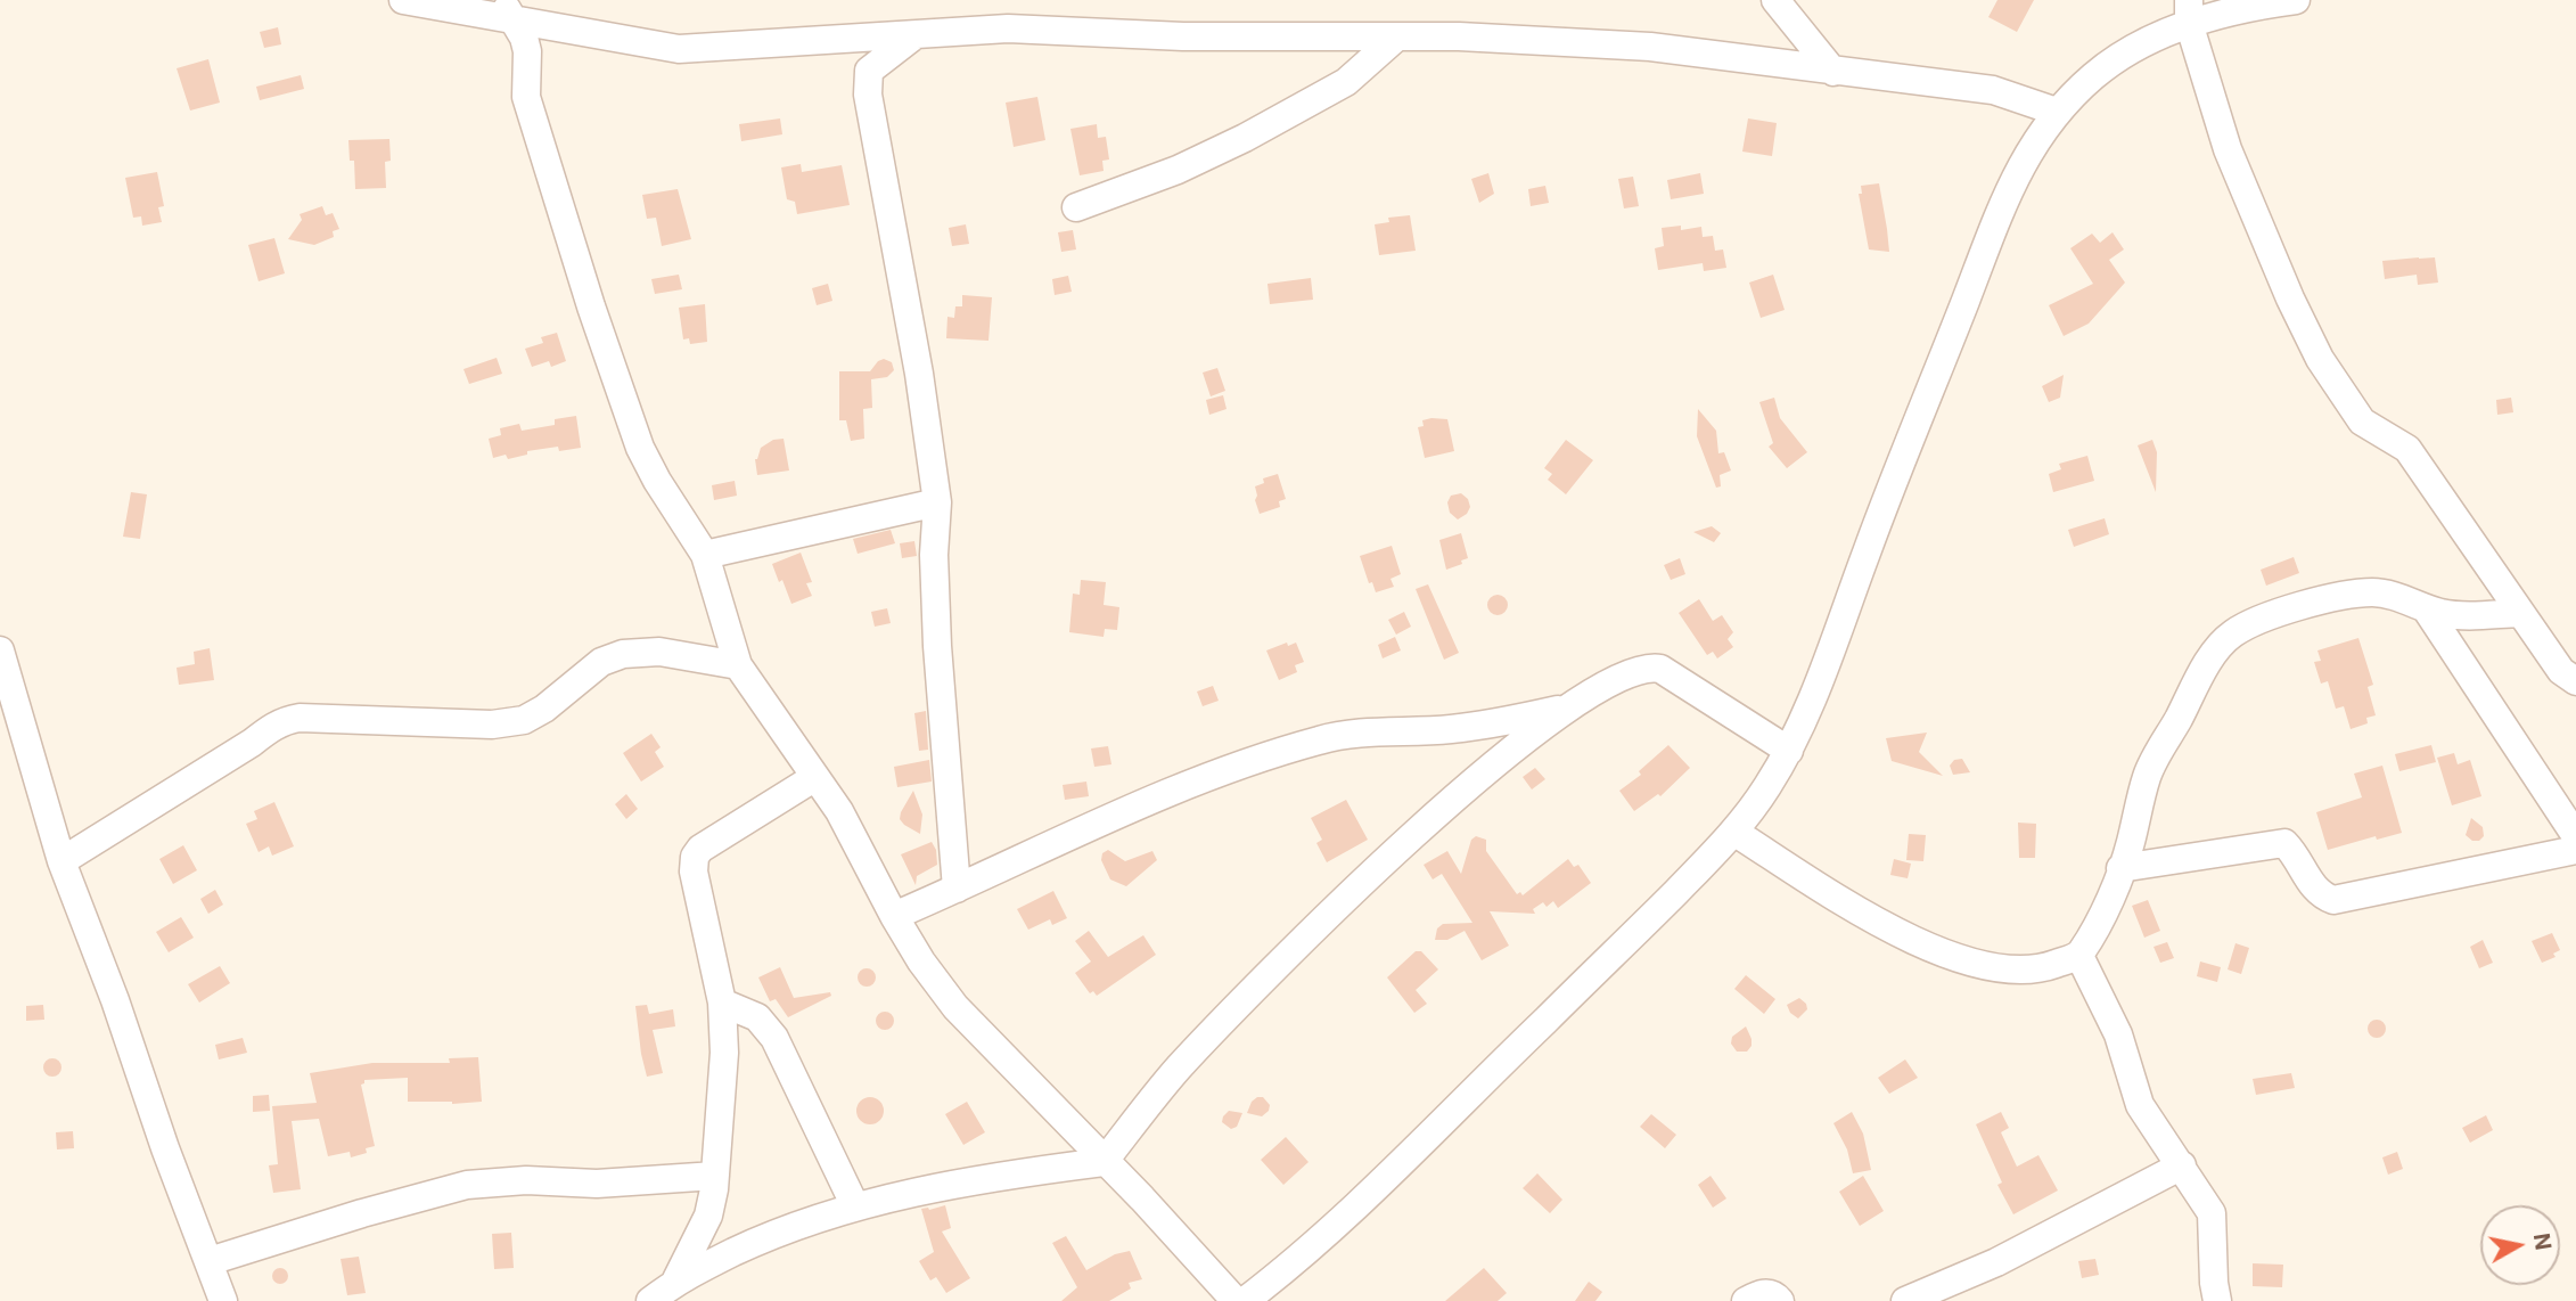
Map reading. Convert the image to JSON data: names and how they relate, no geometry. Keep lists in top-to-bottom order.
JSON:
{
  "north": "right"
}
